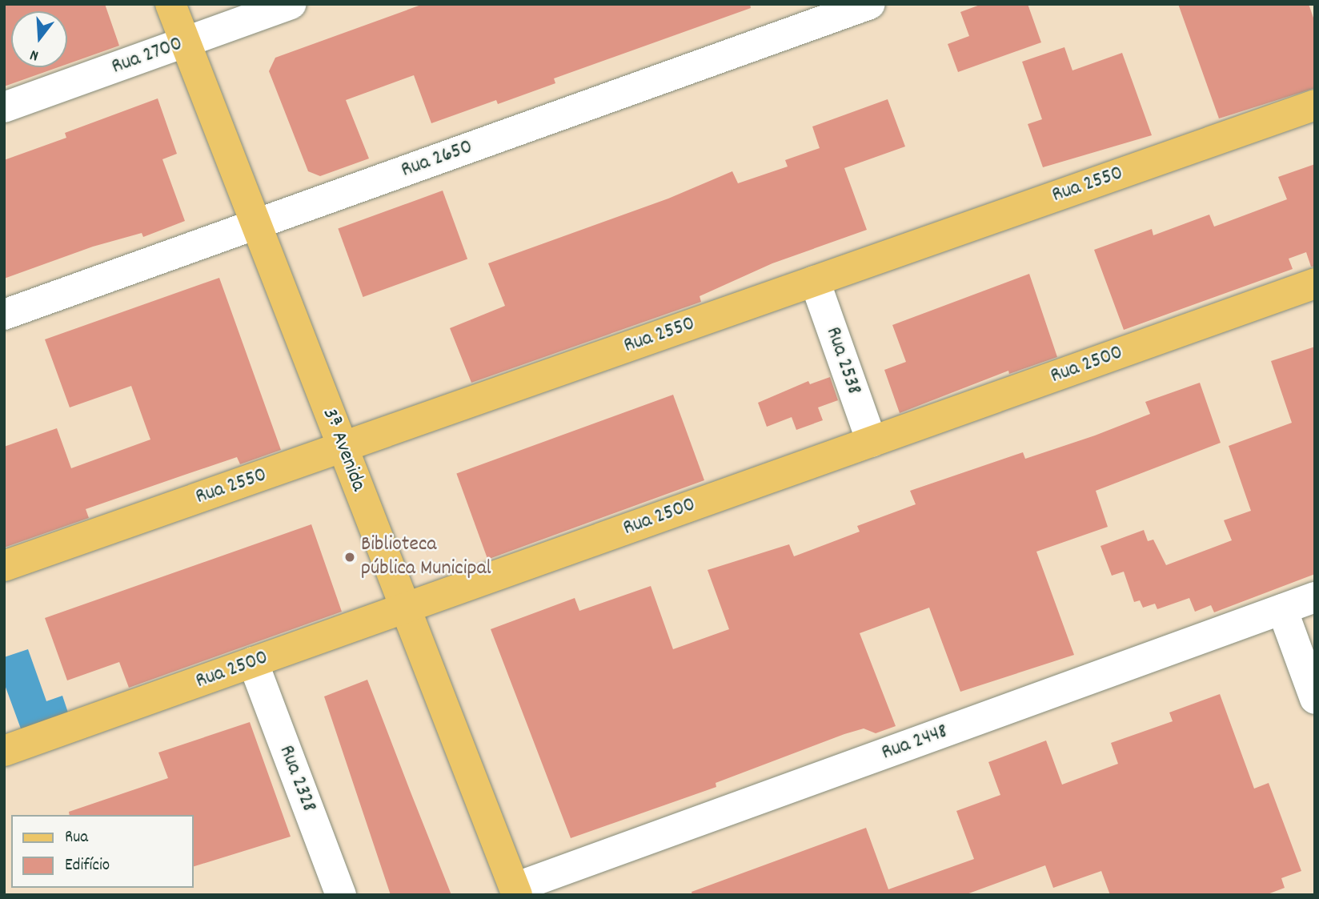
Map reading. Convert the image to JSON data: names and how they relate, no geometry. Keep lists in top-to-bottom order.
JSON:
{
  "streets": {
    "main road": ["Rua 2550", "Rua 2500", "3ª Avenida"],
    "street": [
      "Rua 2700",
      "Rua 2650",
      "Rua 2538",
      "Rua 2448",
      "Rua 2328"
    ]
  },
  "crossings": [
    ["Rua 2700", "3ª Avenida"],
    ["Rua 2650", "3ª Avenida"],
    ["Rua 2550", "Rua 2538"],
    ["Rua 2550", "3ª Avenida"],
    ["Rua 2538", "Rua 2500"],
    ["Rua 2500", "3ª Avenida"],
    ["Rua 2500", "Rua 2328"],
    ["3ª Avenida", "Rua 2448"]
  ],
  "places": ["Biblioteca pública Municipal"],
  "legend": ["Rua", "Edifício"],
  "north": "bottom"
}
